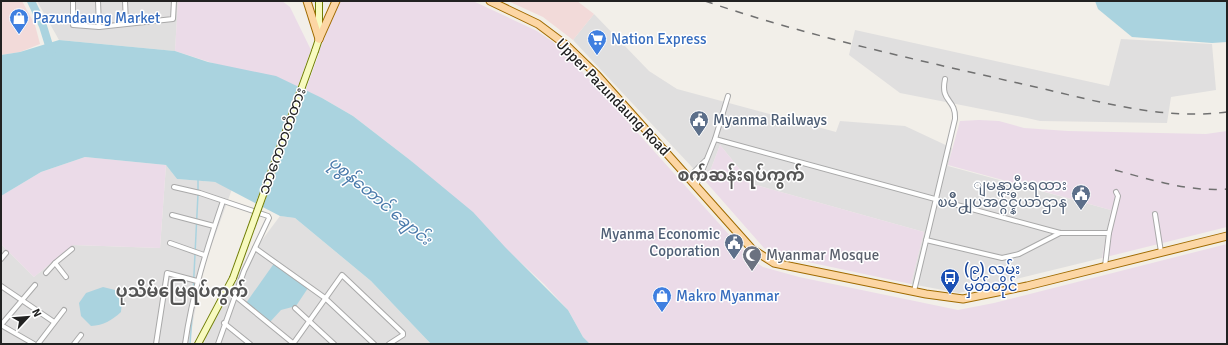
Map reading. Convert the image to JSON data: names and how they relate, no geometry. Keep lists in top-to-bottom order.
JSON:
{
  "streets": {
    "main road": ["Upper Pazundaung Road", "သာကေတတံတား"]
  },
  "districts": ["စက်ဆန်းရပ်ကွက်", "ပုသိမ်မြေရပ်ကွက်"],
  "water": ["ပုစွန်တောင် ချောင်း"],
  "places": {
    "shop": ["Pazundaung Market", "Makro Myanmar"],
    "supermarket": ["Nation Express"],
    "public building": ["Myanma Railways", "ျမန္မာ့မီးရထား ၿမိဳ႕ျပအင္ဂ်င္နီယာဌာန", "Myanma Economic Coporation"],
    "mosque": ["Myanmar Mosque"],
    "bus stop": ["(၉) လမ်း မှတ်တိုင်"]
  },
  "north": "top right"
}
